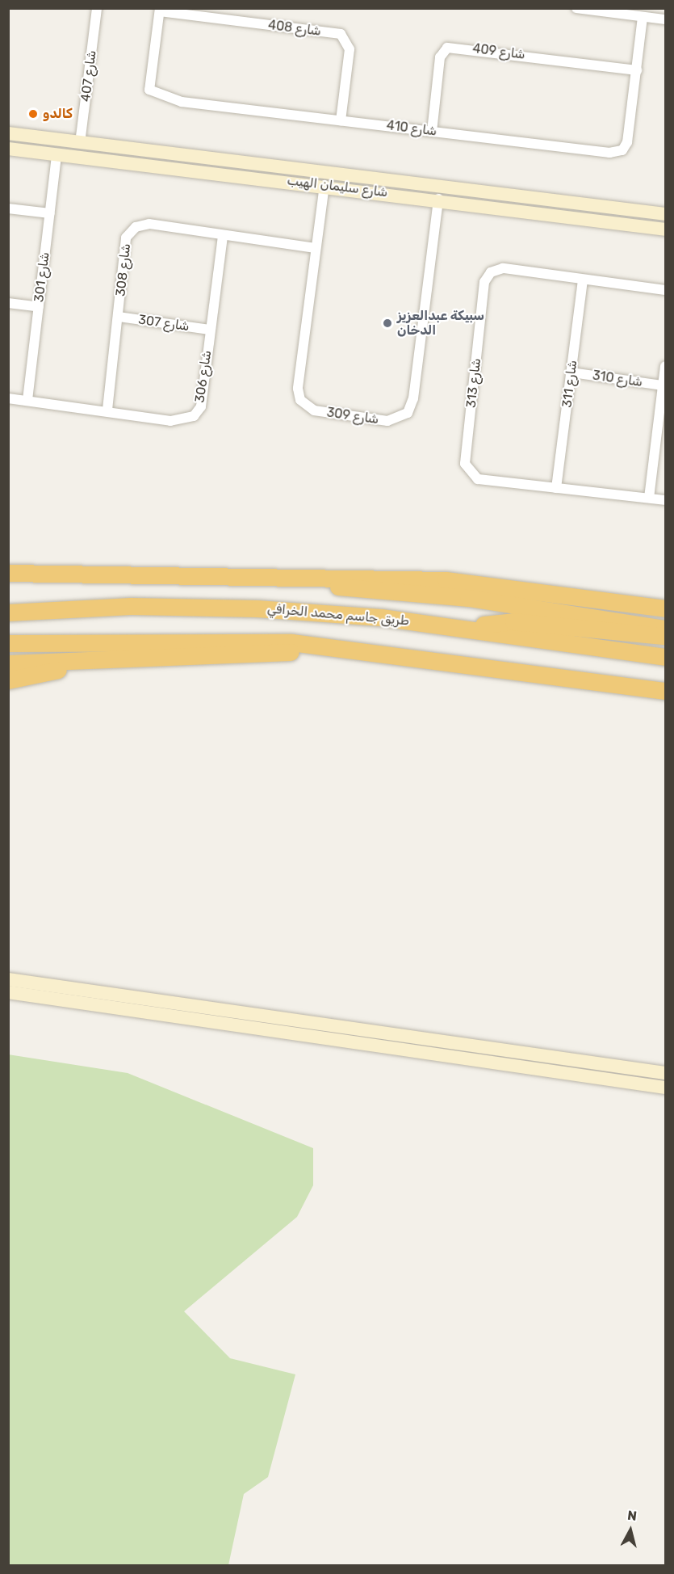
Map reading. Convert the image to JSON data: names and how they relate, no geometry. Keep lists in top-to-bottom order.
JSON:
{
  "streets": {
    "highway": ["طريق جاسم محمد الخرافي"],
    "street": [
      "شارع 408",
      "شارع 409",
      "شارع 407",
      "شارع 410",
      "شارع سليمان الهيب",
      "شارع 308",
      "شارع 301",
      "شارع 307",
      "شارع 306",
      "شارع 310",
      "شارع 313",
      "شارع 311",
      "شارع 309"
    ]
  },
  "crossings": [
    ["شارع 408", "شارع 410"],
    ["شارع 409", "شارع 410"],
    ["شارع 407", "شارع سليمان الهيب"],
    ["شارع سليمان الهيب", "شارع 301"],
    ["شارع سليمان الهيب", "شارع 309"],
    ["شارع 308", "شارع 307"],
    ["شارع 308", "شارع 306"],
    ["شارع 308", "شارع 309"],
    ["شارع 301", "شارع 306"],
    ["شارع 307", "شارع 306"],
    ["شارع 310", "شارع 311"],
    ["شارع 313", "شارع 311"]
  ],
  "places": ["كالدو", "سبيكة عبدالعزيز الدخان"],
  "north": "top"
}
